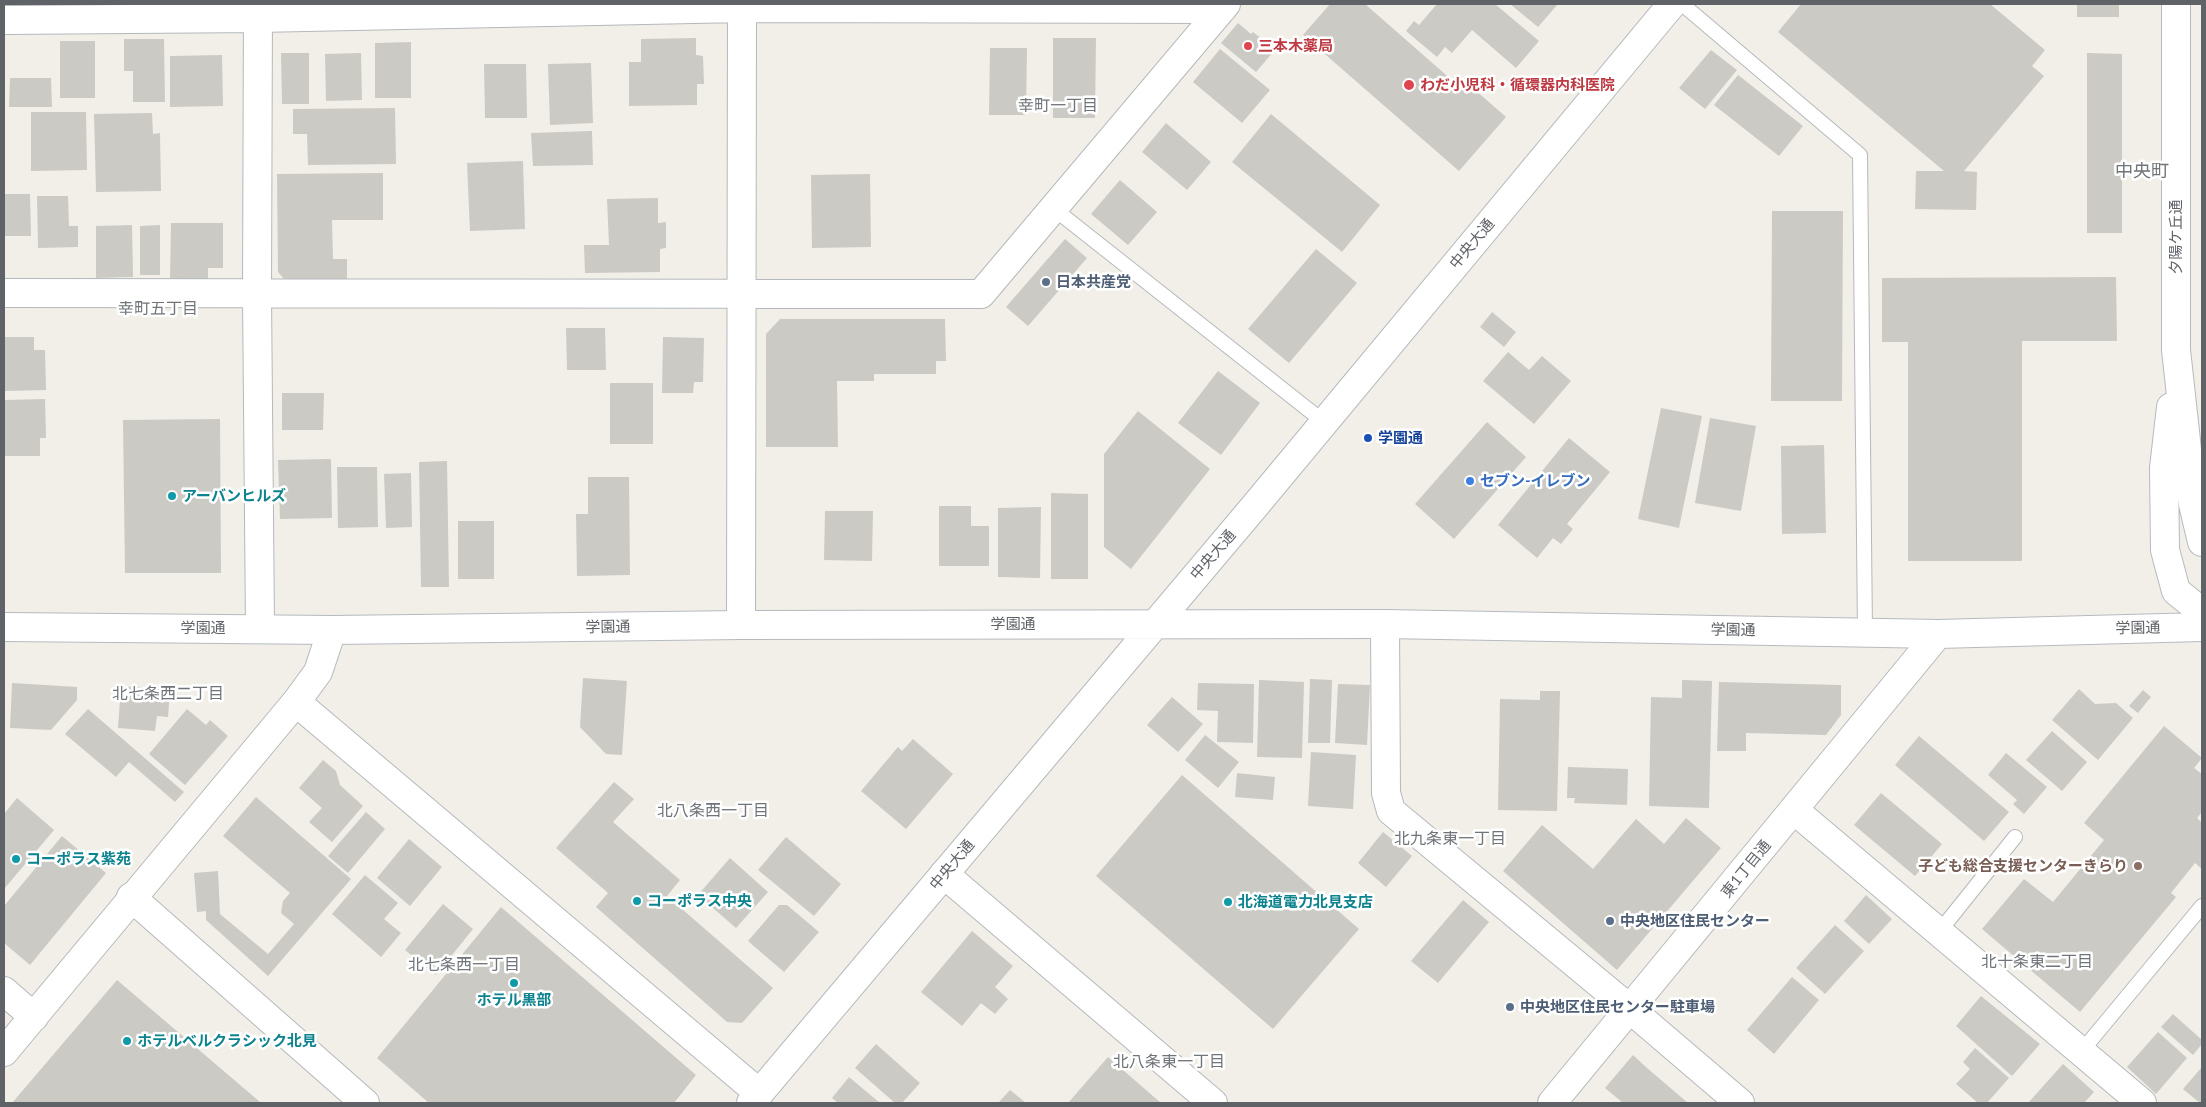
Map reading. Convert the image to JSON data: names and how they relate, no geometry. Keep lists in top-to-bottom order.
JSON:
{
  "streets": {
    "street": [
      "夕陽ケ丘通",
      "中央大通",
      "学園通",
      "東1丁目通"
    ]
  },
  "crossings": [
    ["中央大通", "学園通"],
    ["学園通", "東1丁目通"]
  ],
  "districts": [
    "幸町一丁目",
    "中央町",
    "幸町五丁目",
    "北七条西二丁目",
    "北八条西一丁目",
    "北九条東一丁目",
    "北十条東二丁目",
    "北七条西一丁目",
    "北八条東一丁目"
  ],
  "places": [
    "三本木薬局",
    "わだ小児科・循環器内科医院",
    "日本共産党",
    "学園通",
    "セブン-イレブン",
    "アーバンヒルズ",
    "コーポラス紫苑",
    "子ども総合支援センターきらり",
    "コーポラス中央",
    "北海道電力北見支店",
    "中央地区住民センター",
    "ホテル黒部",
    "中央地区住民センター駐車場",
    "ホテルベルクラシック北見"
  ]
}
